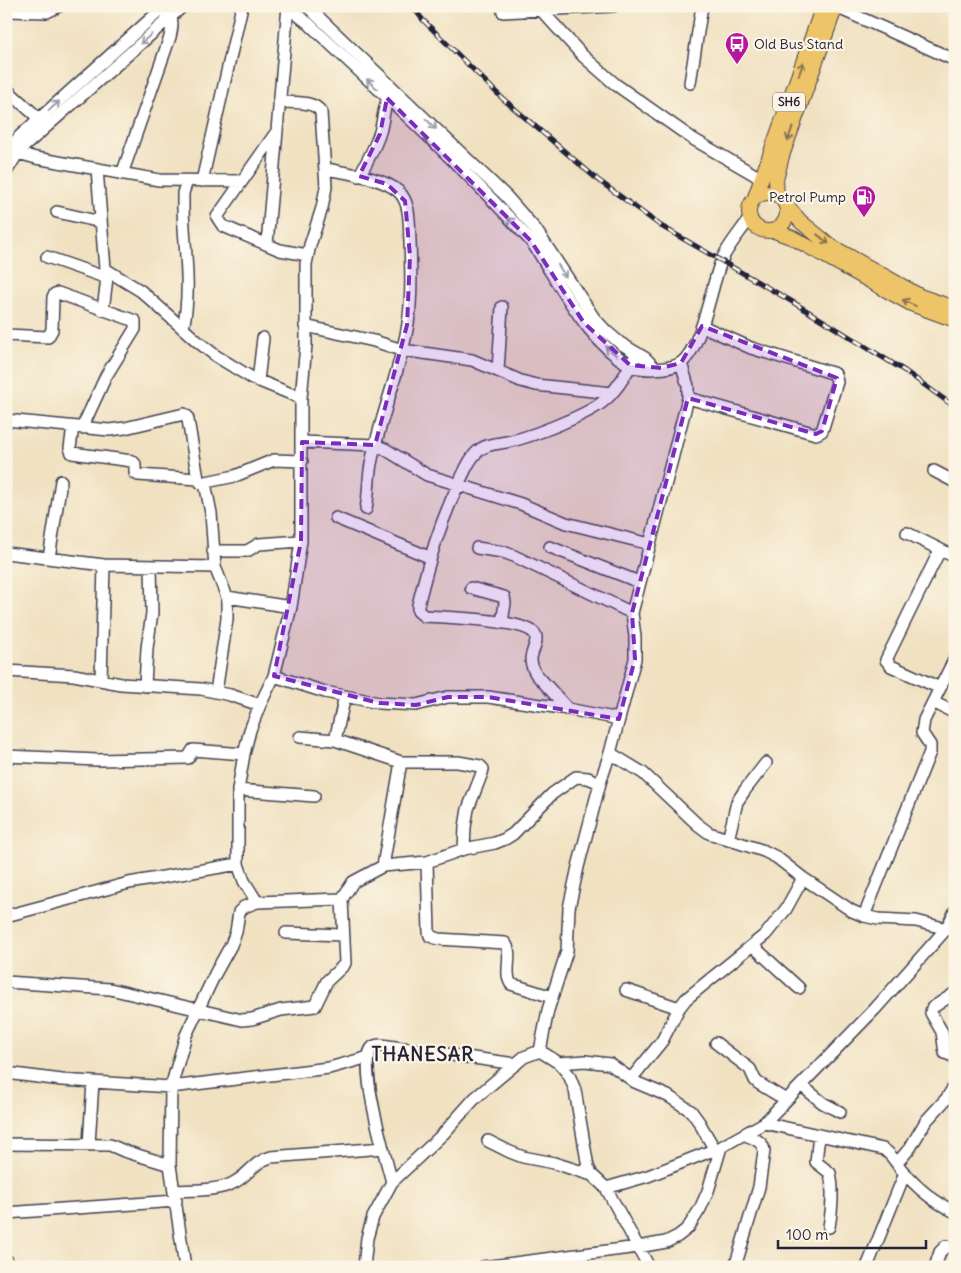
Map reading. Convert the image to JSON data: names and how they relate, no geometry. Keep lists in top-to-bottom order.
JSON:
{
  "streets": {
    "main road": ["SH6"]
  },
  "districts": ["THANESAR"],
  "places": {
    "bus stop": ["Old Bus Stand"],
    "fuel station": ["Petrol Pump"]
  },
  "scale_bar": "100 m"
}
